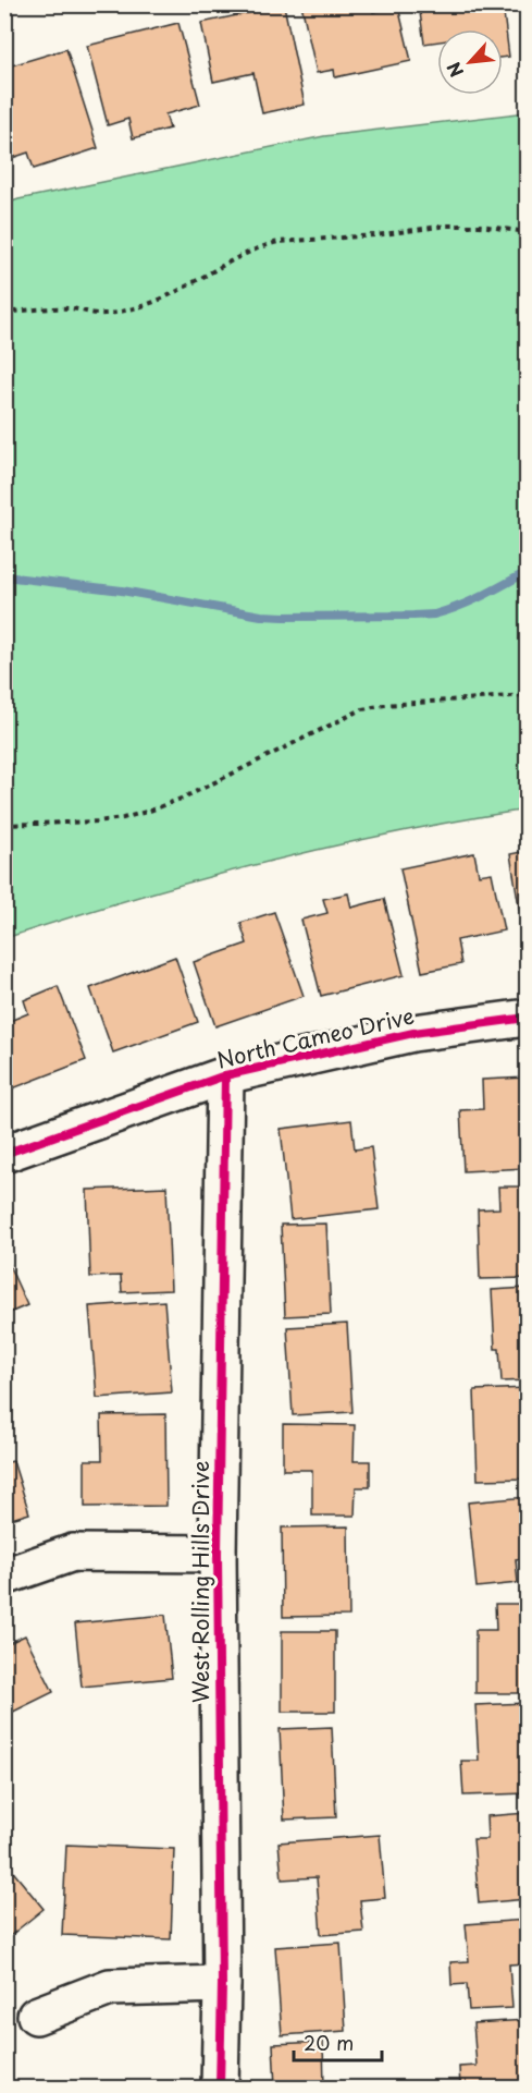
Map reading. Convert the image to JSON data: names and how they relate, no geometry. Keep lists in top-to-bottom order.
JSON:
{
  "streets": {
    "street": ["North Cameo Drive", "West Rolling Hills Drive"]
  },
  "crossings": [
    ["North Cameo Drive", "West Rolling Hills Drive"]
  ],
  "scale_bar": "20 m",
  "north": "bottom left"
}
